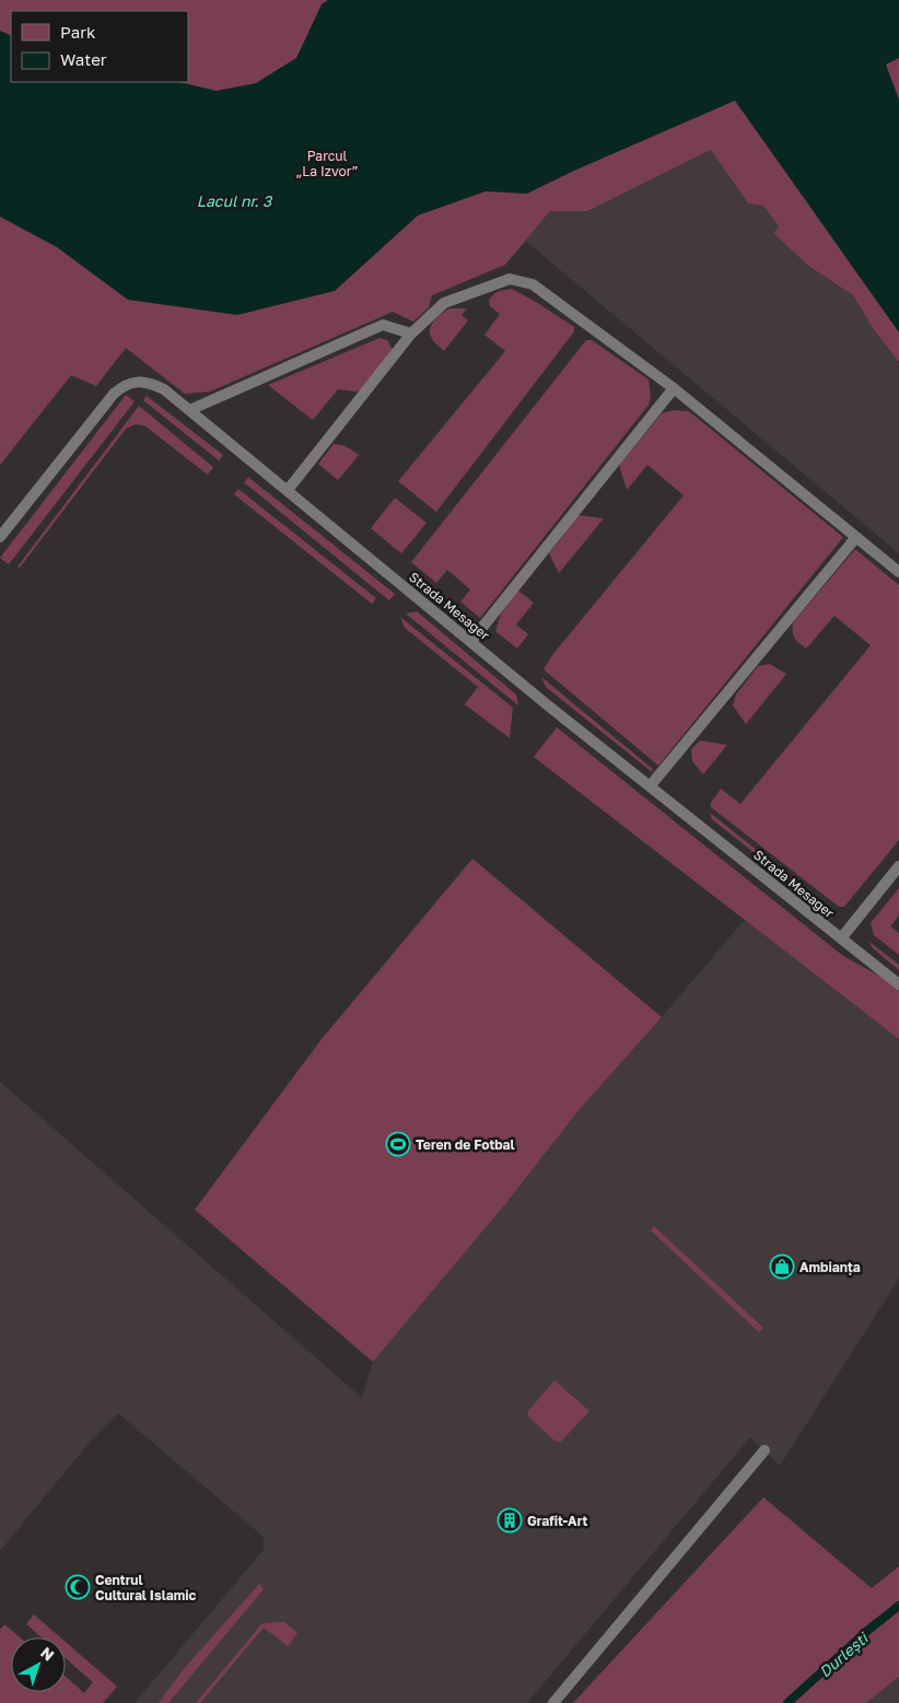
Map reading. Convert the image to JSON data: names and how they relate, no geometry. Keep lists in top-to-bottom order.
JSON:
{
  "streets": {
    "lane": ["Strada Mesager"]
  },
  "water": ["Lacul nr. 3", "Durlești"],
  "parks": ["Parcul „La Izvor”"],
  "places": {
    "sports": ["Teren de Fotbal"],
    "shop": ["Ambianța"],
    "building": ["Grafit-Art"],
    "mosque": ["Centrul Cultural Islamic"]
  },
  "legend": ["Park", "Water"],
  "north": "top right"
}
